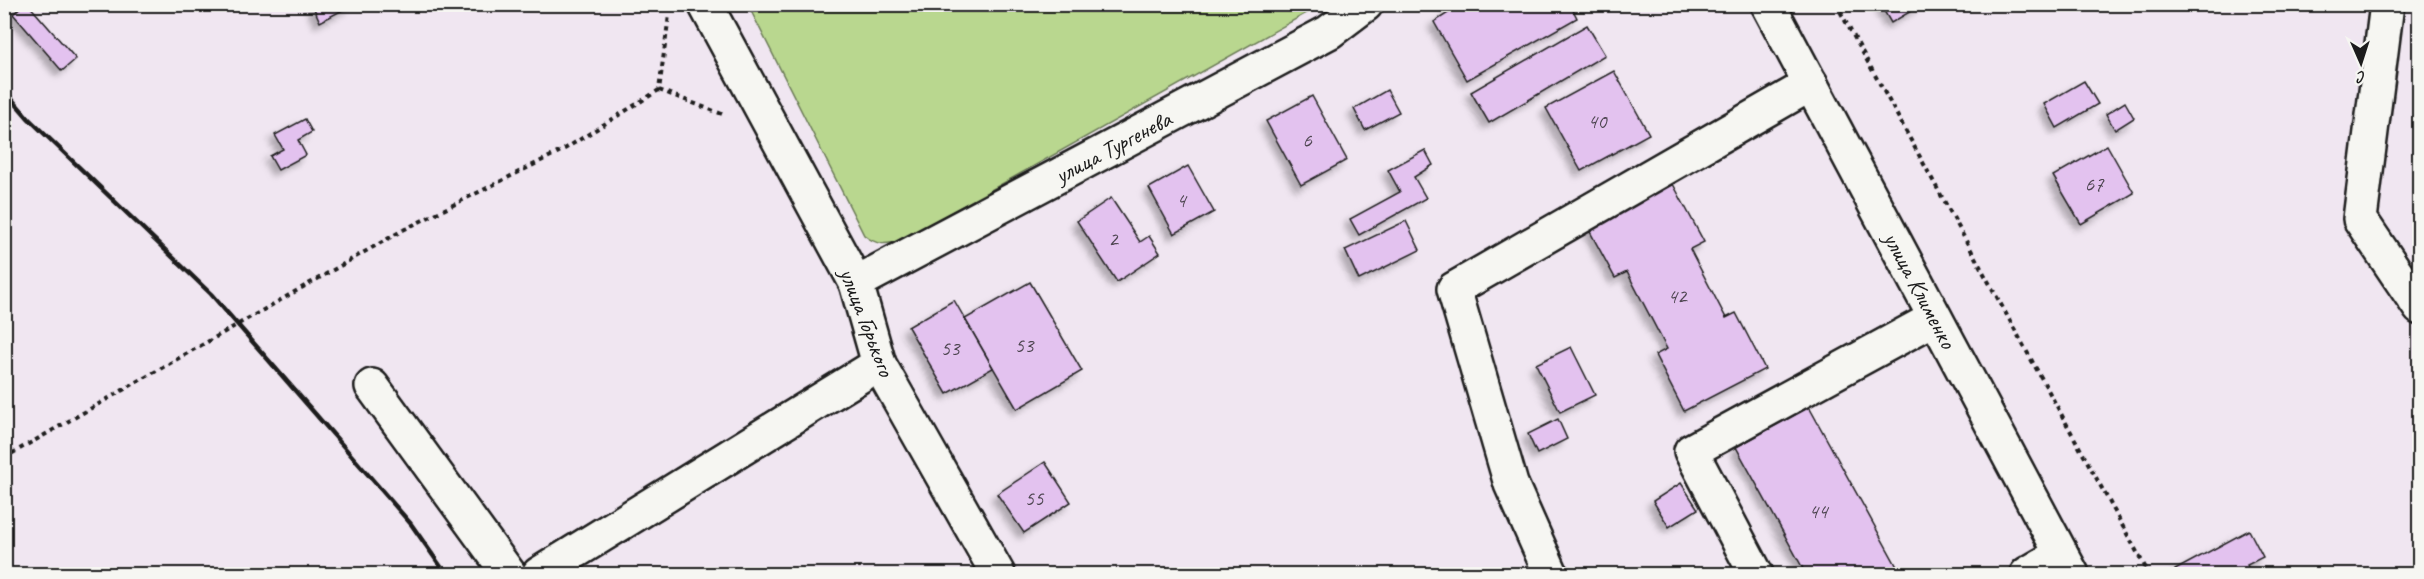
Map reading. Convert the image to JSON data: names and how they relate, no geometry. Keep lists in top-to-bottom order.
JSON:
{
  "streets": {
    "street": ["улица Тургенева", "улица Клименко", "улица Горького"]
  },
  "crossings": [
    ["улица Тургенева", "улица Горького"]
  ],
  "house_numbers": [
    "40",
    "6",
    "67",
    "4",
    "2",
    "42",
    "53",
    "53",
    "55",
    "44"
  ],
  "north": "bottom"
}
